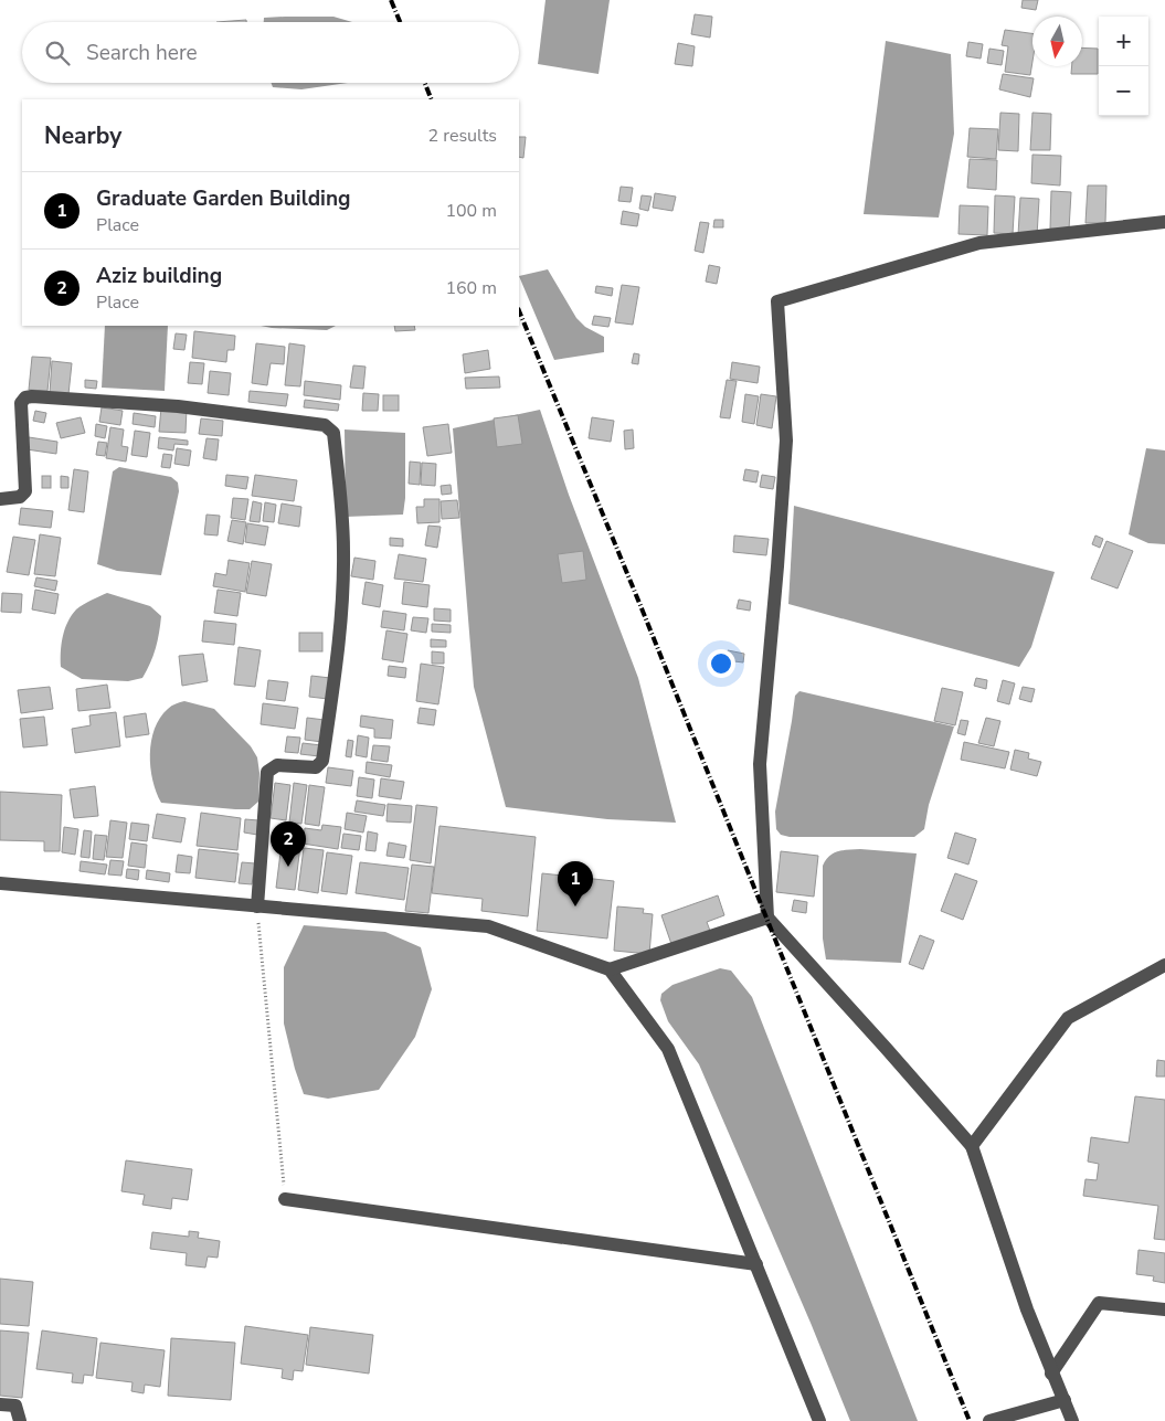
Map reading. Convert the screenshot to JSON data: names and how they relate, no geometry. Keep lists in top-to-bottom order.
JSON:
{
  "north": "bottom",
  "page": {
    "map_buttons": ["+", "−"],
    "search": "Search here",
    "heading": ["Nearby", "2 results"],
    "list": [
      {
        "mark": "1",
        "name": "Graduate Garden Building",
        "note": "Place",
        "value": "100 m"
      },
      {
        "mark": "2",
        "name": "Aziz building",
        "note": "Place",
        "value": "160 m"
      }
    ],
    "pins": ["2", "1"]
  }
}
